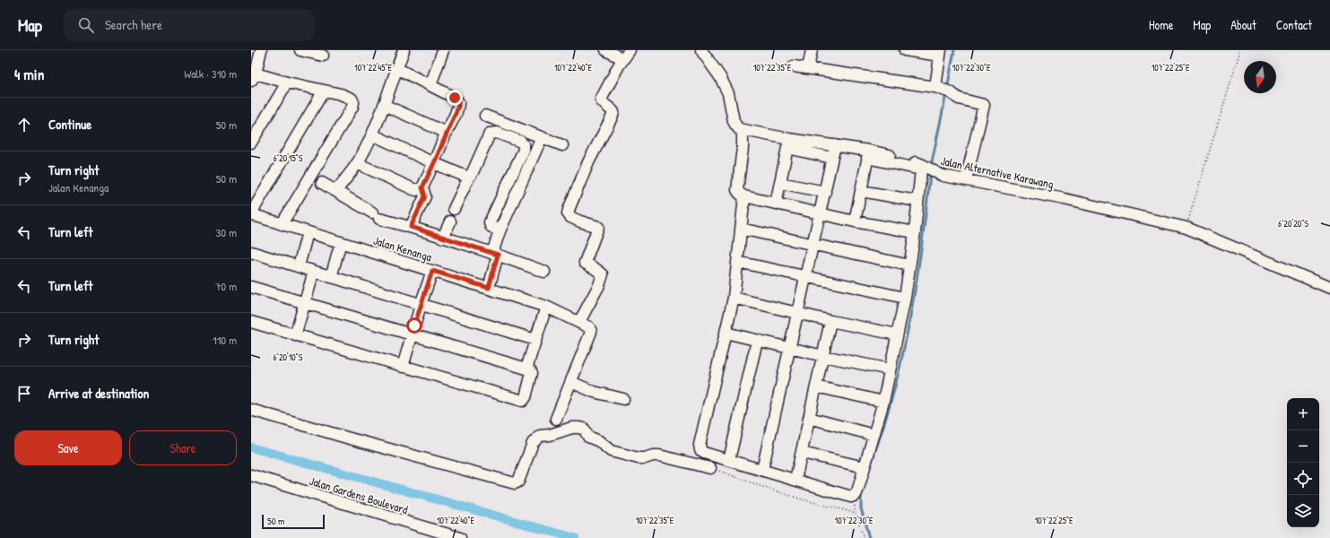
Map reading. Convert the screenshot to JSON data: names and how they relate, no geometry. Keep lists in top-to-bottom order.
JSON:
{
  "streets": {
    "street": ["Jalan Alternative Karawang", "Jalan Kenanga", "Jalan Gardens Boulevard"]
  },
  "scale_bar": "50 m",
  "north": "bottom",
  "page": {
    "header": "Map",
    "search": "Search here",
    "nav": [
      "Home",
      "Map",
      "About",
      "Contact"
    ],
    "heading": ["4 min", "Walk · 310 m"],
    "list": [
      ["Continue", "50 m"],
      ["Turn right", "Jalan Kenanga", "50 m"],
      ["Turn left", "30 m"],
      ["Turn left", "70 m"],
      ["Turn right", "110 m"],
      "Arrive at destination"
    ],
    "map_buttons": ["+", "−"],
    "buttons": ["Save", "Share"],
    "scale": "50 m"
  },
  "coordinates": [
    "107°22'45\"E",
    "107°22'40\"E",
    "107°22'35\"E",
    "107°22'30\"E",
    "107°22'25\"E",
    "6°20'15\"S",
    "6°20'20\"S",
    "6°20'10\"S"
  ]
}
